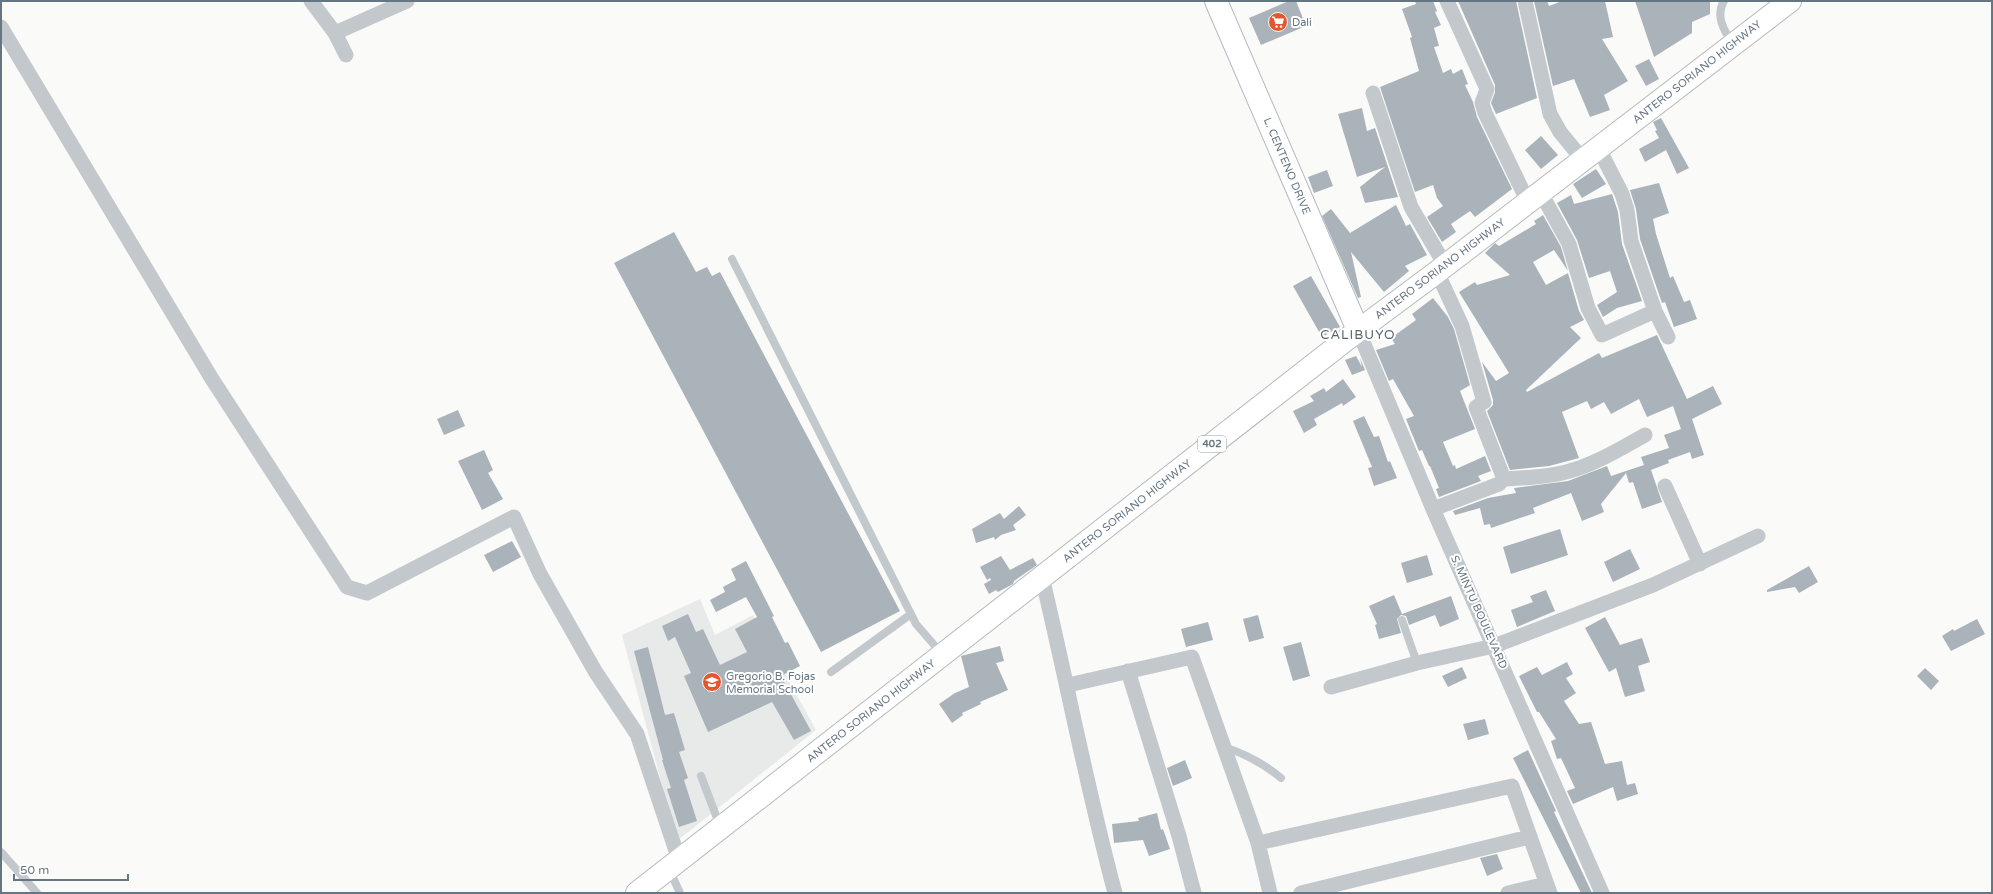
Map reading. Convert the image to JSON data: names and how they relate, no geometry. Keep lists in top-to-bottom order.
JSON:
{
  "streets": {
    "main road": ["ANTERO SORIANO HIGHWAY", "L. CENTENO DRIVE", "402"],
    "street": ["S. MINTU BOULEVARD"]
  },
  "crossings": [
    ["ANTERO SORIANO HIGHWAY", "L. CENTENO DRIVE"],
    ["ANTERO SORIANO HIGHWAY", "S. MINTU BOULEVARD"],
    ["L. CENTENO DRIVE", "S. MINTU BOULEVARD"]
  ],
  "districts": ["CALIBUYO"],
  "places": {
    "supermarket": ["Dali"],
    "school or university": ["Gregorio B. Fojas Memorial School"]
  },
  "scale_bar": "50 m"
}
